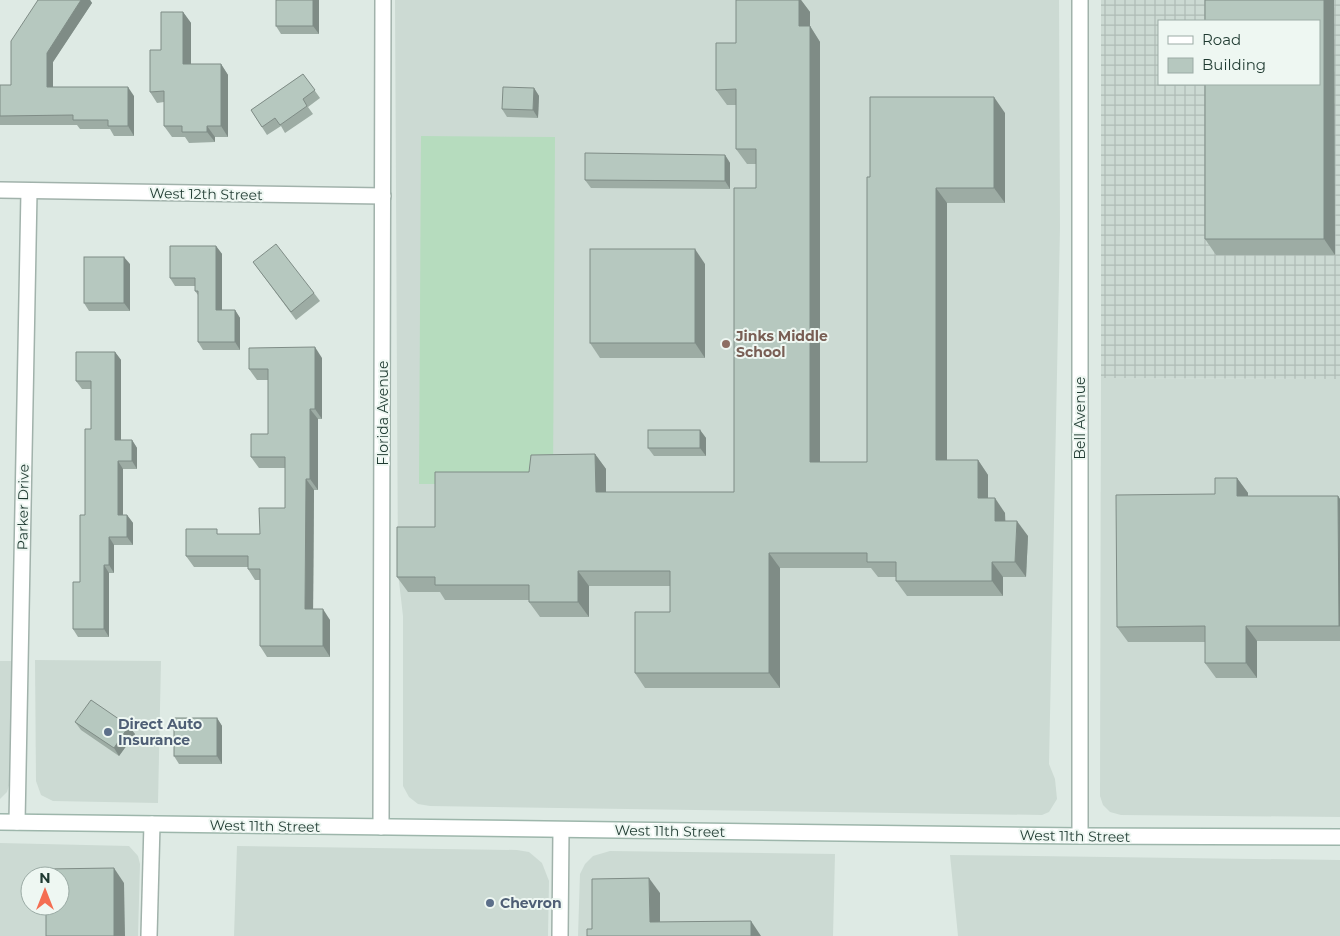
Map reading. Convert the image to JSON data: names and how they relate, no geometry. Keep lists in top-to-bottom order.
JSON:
{
  "streets": {
    "street": [
      "West 12th Street",
      "Florida Avenue",
      "Bell Avenue",
      "Parker Drive",
      "West 11th Street"
    ]
  },
  "crossings": [
    ["West 12th Street", "Florida Avenue"],
    ["West 12th Street", "Parker Drive"],
    ["Florida Avenue", "West 11th Street"],
    ["Bell Avenue", "West 11th Street"],
    ["Parker Drive", "West 11th Street"]
  ],
  "places": ["Jinks Middle School", "Direct Auto Insurance", "Chevron"],
  "legend": ["Road", "Building"],
  "north": "top"
}
